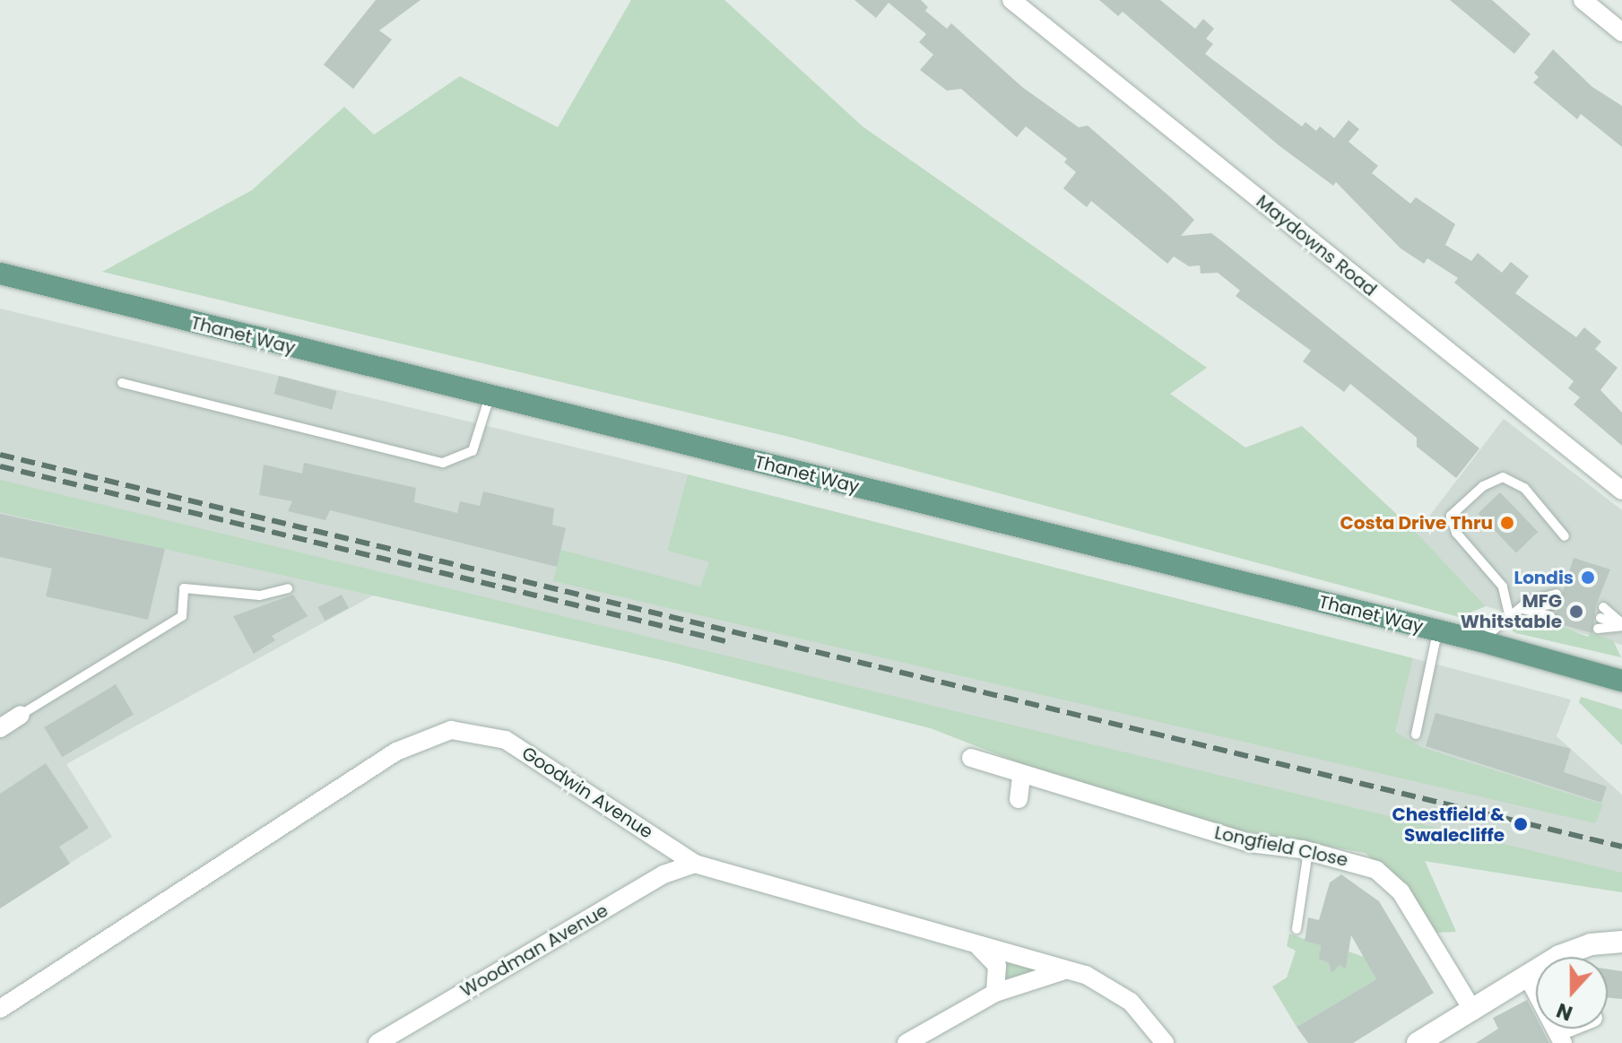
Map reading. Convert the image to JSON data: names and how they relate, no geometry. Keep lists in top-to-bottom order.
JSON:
{
  "streets": {
    "main road": ["Thanet Way"],
    "street": [
      "Maydowns Road",
      "Goodwin Avenue",
      "Longfield Close",
      "Woodman Avenue"
    ]
  },
  "crossings": [
    ["Goodwin Avenue", "Woodman Avenue"]
  ],
  "places": [
    "Costa Drive Thru",
    "Londis",
    "MFG Whitstable",
    "Chestfield & Swalecliffe"
  ],
  "north": "bottom"
}
